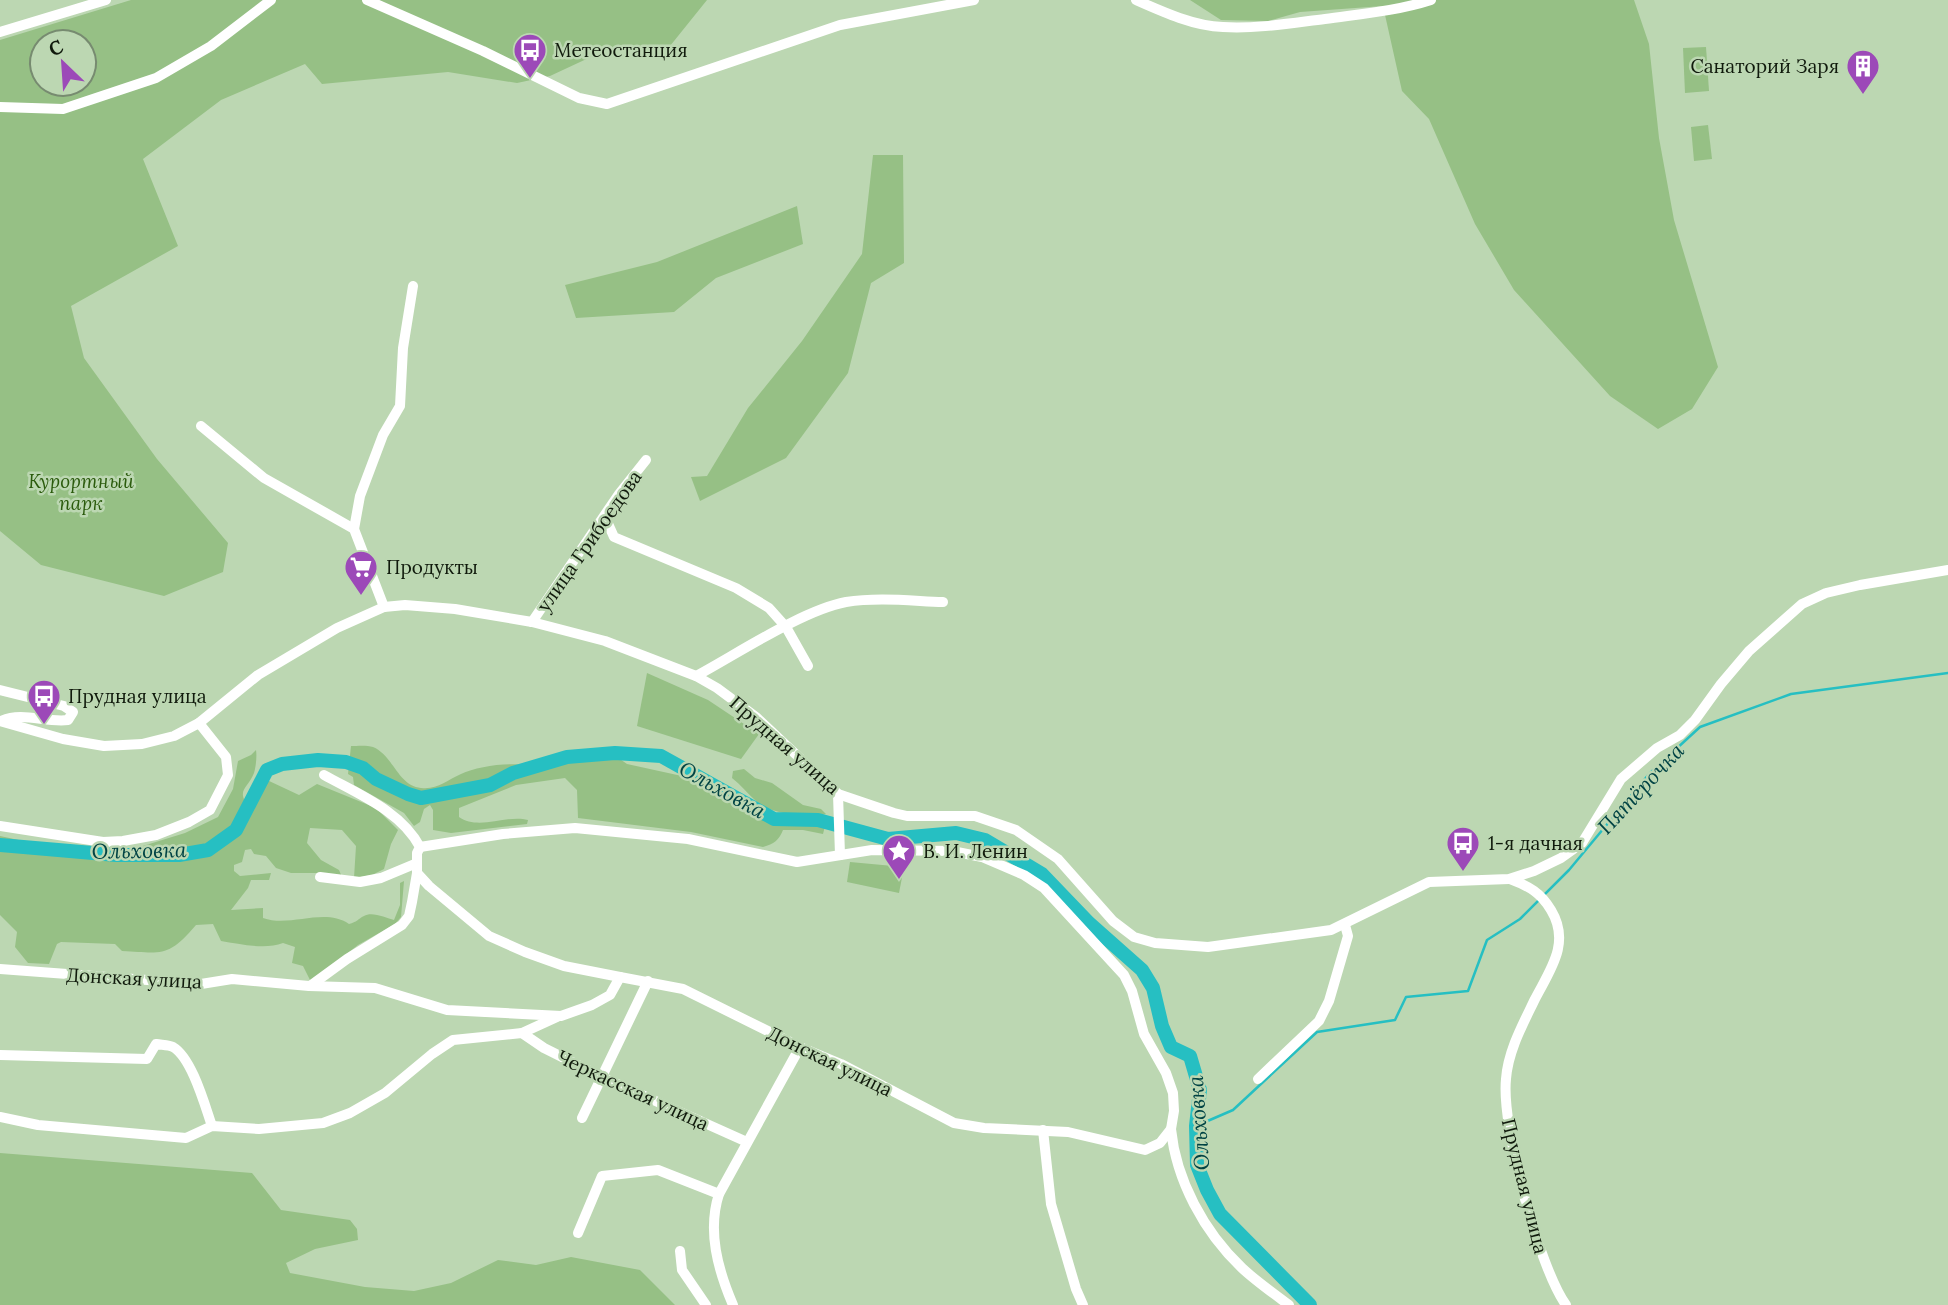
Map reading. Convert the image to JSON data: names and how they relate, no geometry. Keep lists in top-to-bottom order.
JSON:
{
  "streets": {
    "street": [
      "улица Грибоедова",
      "Прудная улица",
      "Донская улица",
      "Черкасская улица"
    ]
  },
  "crossings": [
    ["улица Грибоедова", "Прудная улица"],
    ["Донская улица", "Черкасская улица"]
  ],
  "water": ["Пятёрочка", "Ольховка"],
  "parks": ["Курортный парк"],
  "places": {
    "bus stop": ["Метеостанция", "Прудная улица", "1-я дачная"],
    "building": ["Санаторий Заря"],
    "supermarket": ["Продукты"],
    "place": ["В. И. Ленин"]
  },
  "north": "top left"
}
